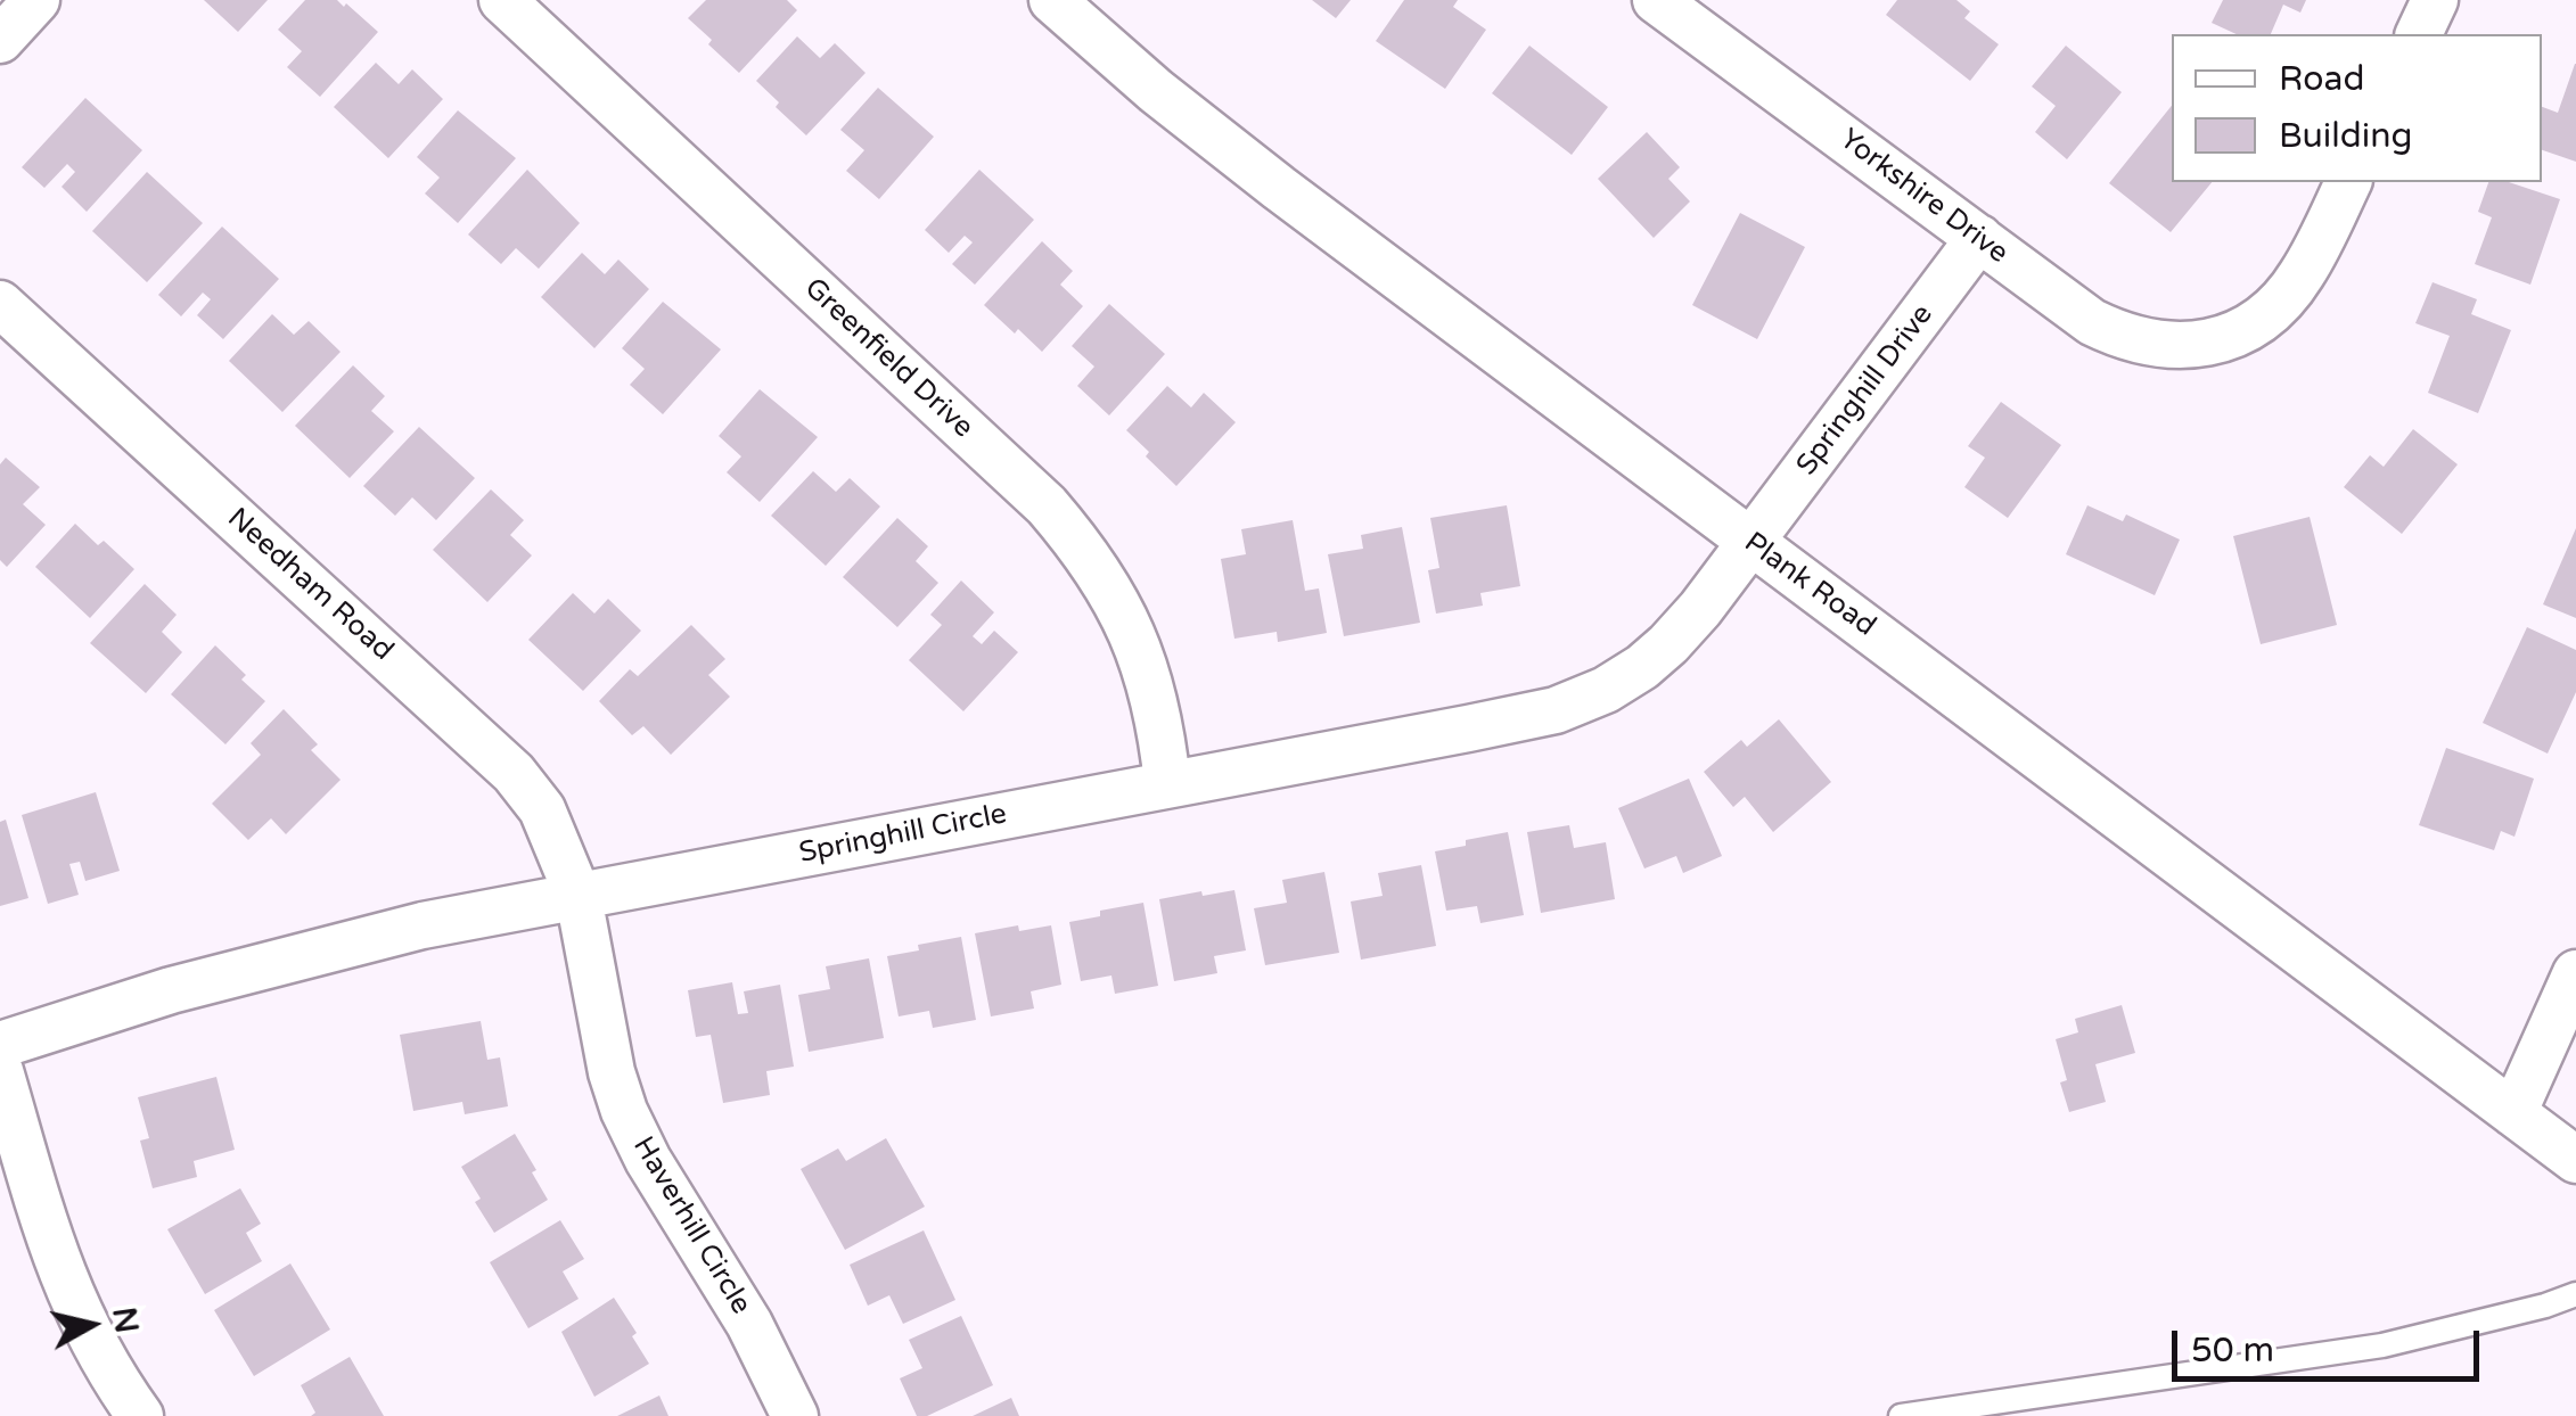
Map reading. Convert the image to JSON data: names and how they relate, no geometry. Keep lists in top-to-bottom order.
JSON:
{
  "streets": {
    "street": [
      "Yorkshire Drive",
      "Greenfield Drive",
      "Springhill Drive",
      "Needham Road",
      "Plank Road",
      "Springhill Circle",
      "Haverhill Circle"
    ]
  },
  "crossings": [
    ["Yorkshire Drive", "Springhill Drive"],
    ["Greenfield Drive", "Springhill Circle"],
    ["Springhill Drive", "Plank Road"],
    ["Springhill Drive", "Springhill Circle"],
    ["Needham Road", "Springhill Circle"],
    ["Needham Road", "Haverhill Circle"],
    ["Plank Road", "Springhill Circle"],
    ["Springhill Circle", "Haverhill Circle"]
  ],
  "legend": ["Road", "Building"],
  "scale_bar": "50 m",
  "north": "right"
}
